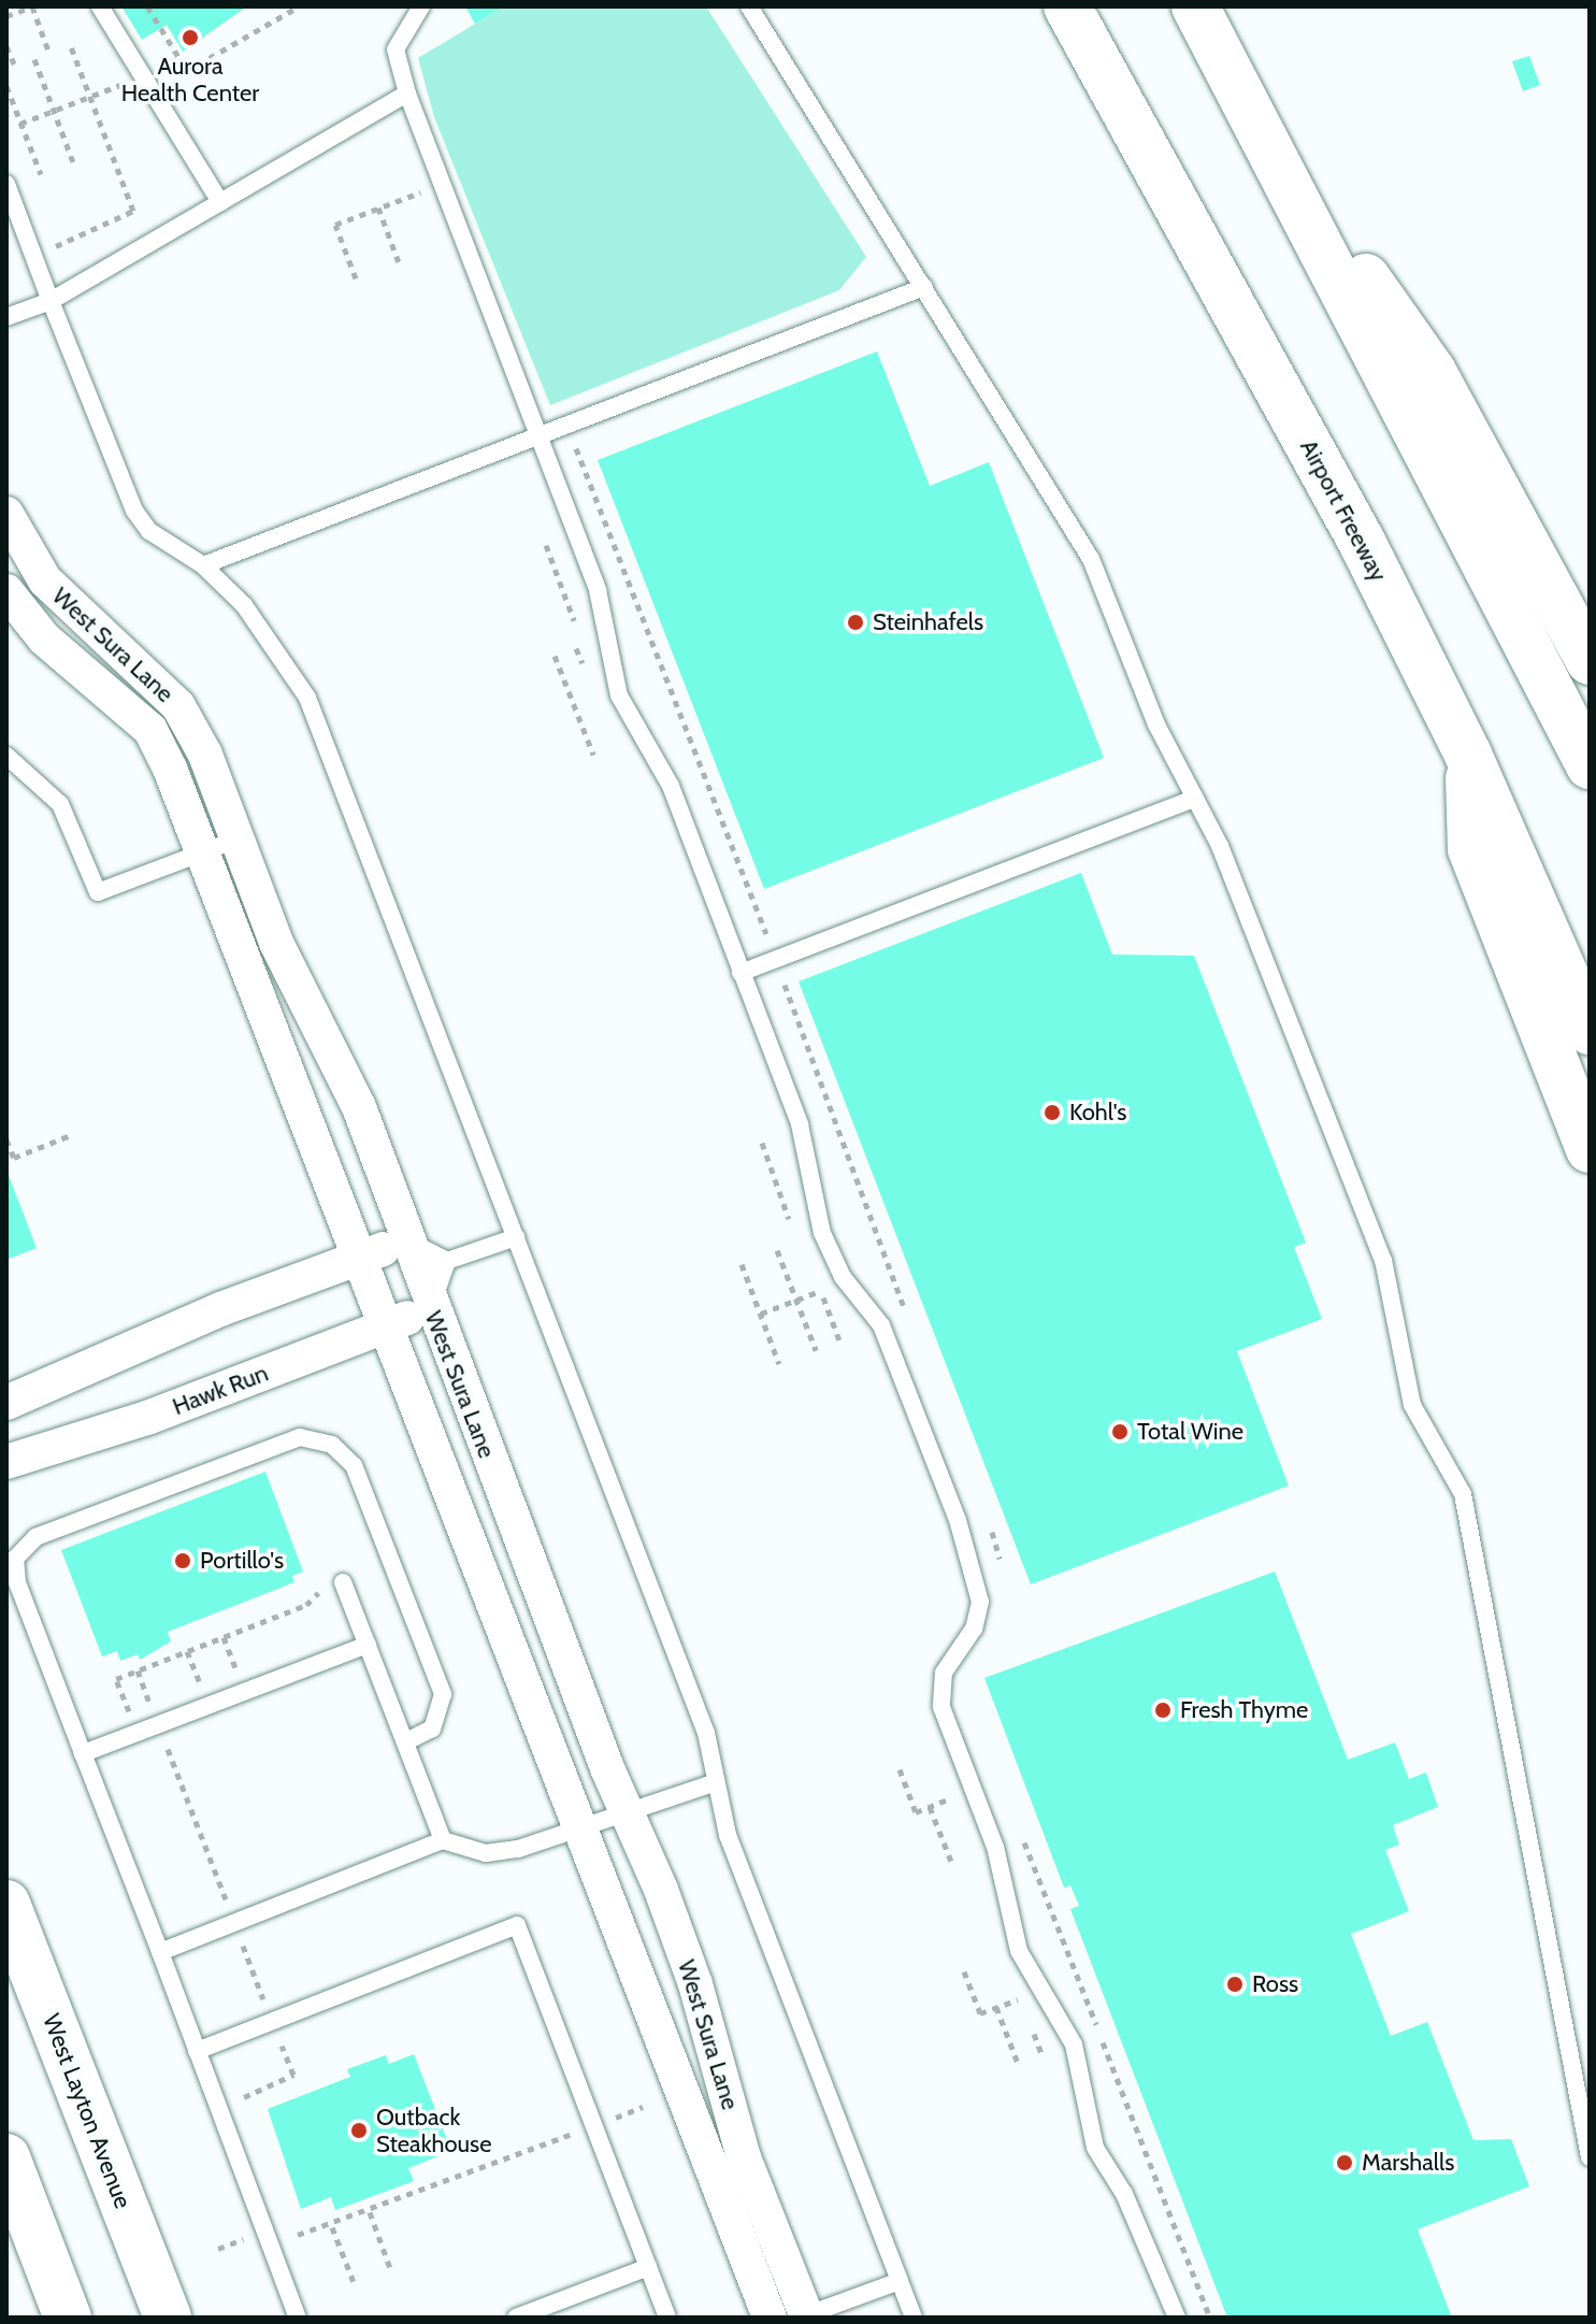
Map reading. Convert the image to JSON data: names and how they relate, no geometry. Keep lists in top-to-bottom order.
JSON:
{
  "streets": {
    "main road": ["Airport Freeway", "West Layton Avenue"],
    "street": ["West Sura Lane", "Hawk Run"]
  },
  "crossings": [
    ["West Sura Lane", "Hawk Run"]
  ],
  "places": [
    "Aurora Health Center",
    "Steinhafels",
    "Kohl's",
    "Total Wine",
    "Portillo's",
    "Fresh Thyme",
    "Ross",
    "Outback Steakhouse",
    "Marshalls"
  ]
}
